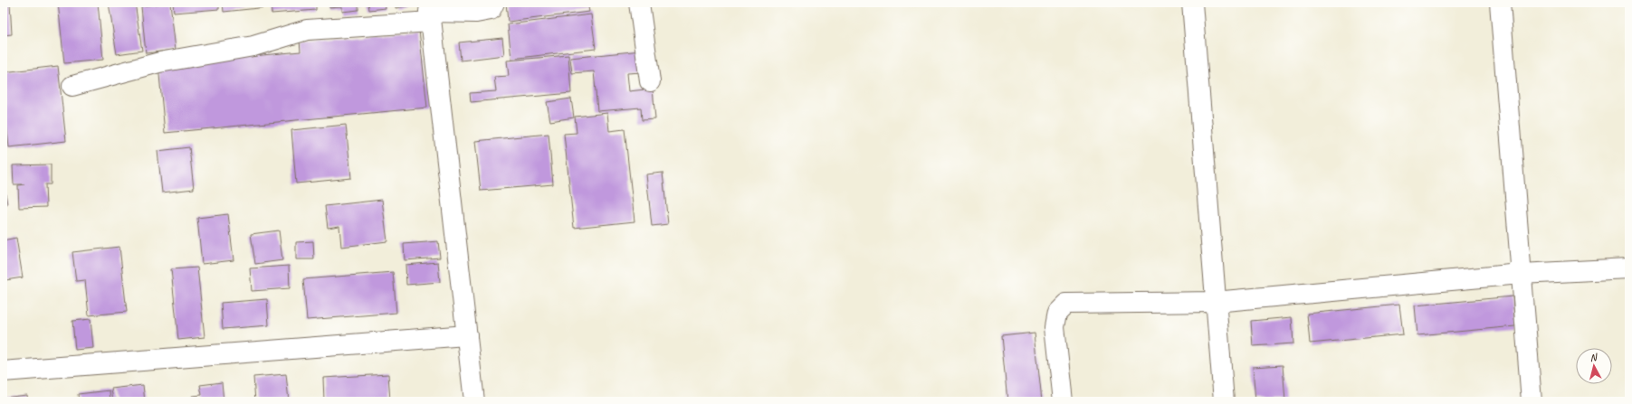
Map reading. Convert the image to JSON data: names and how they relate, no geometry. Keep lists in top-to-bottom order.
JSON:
{
  "north": "top"
}
